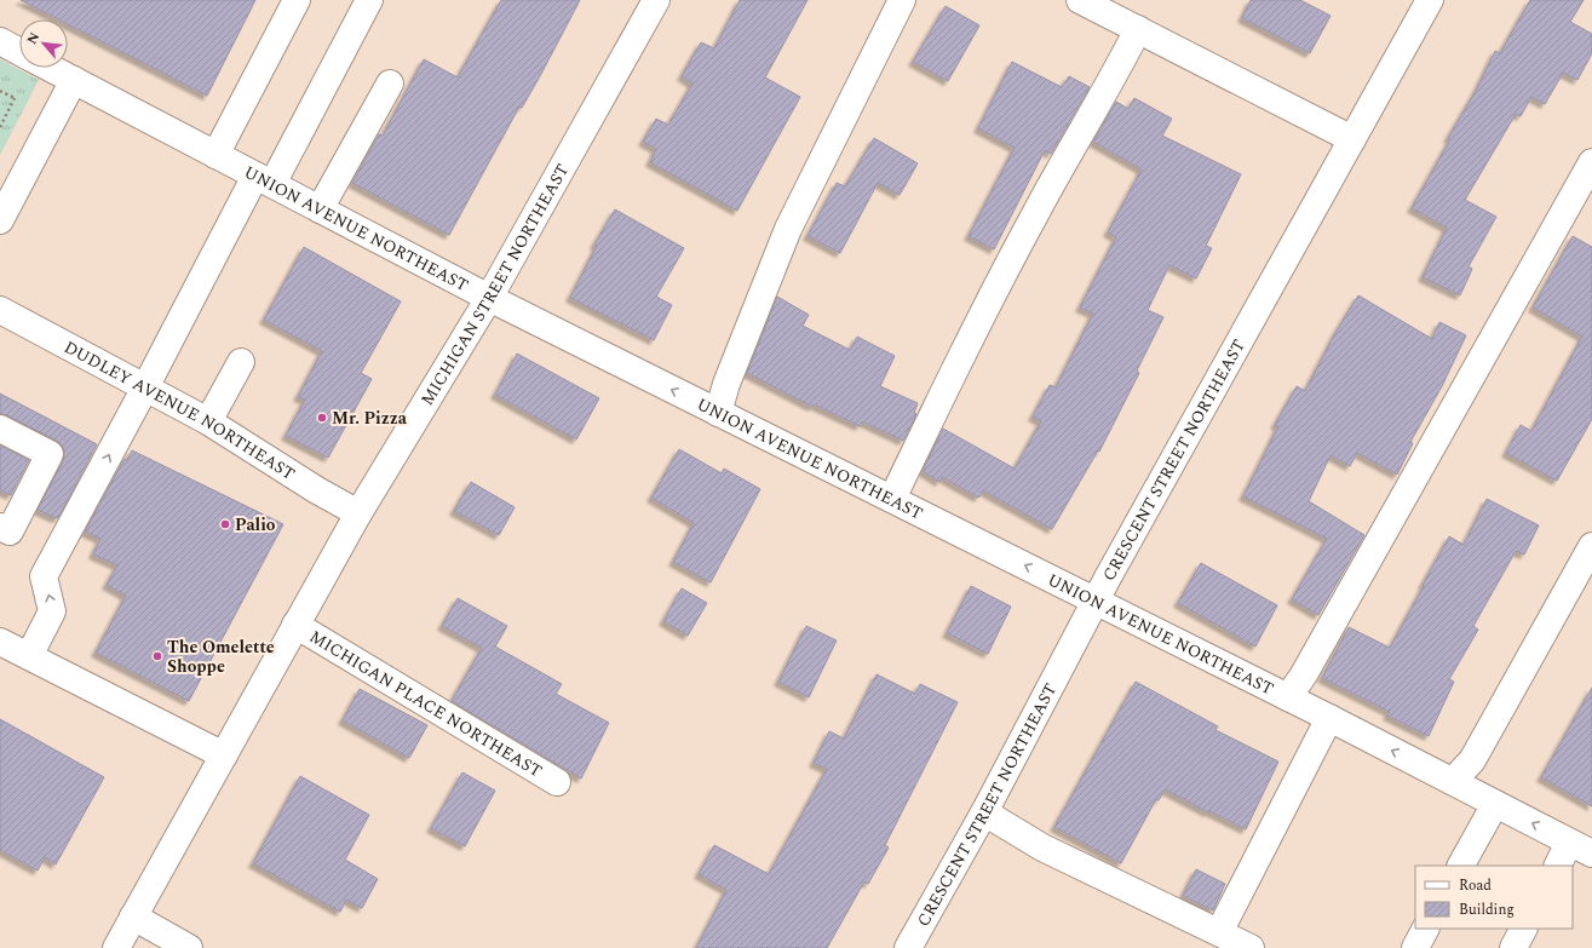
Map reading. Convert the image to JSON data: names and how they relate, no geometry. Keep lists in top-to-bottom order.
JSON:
{
  "streets": {
    "street": [
      "UNION AVENUE NORTHEAST",
      "MICHIGAN STREET NORTHEAST",
      "DUDLEY AVENUE NORTHEAST",
      "CRESCENT STREET NORTHEAST",
      "MICHIGAN PLACE NORTHEAST"
    ]
  },
  "crossings": [
    ["UNION AVENUE NORTHEAST", "MICHIGAN STREET NORTHEAST"],
    ["UNION AVENUE NORTHEAST", "CRESCENT STREET NORTHEAST"],
    ["MICHIGAN STREET NORTHEAST", "DUDLEY AVENUE NORTHEAST"],
    ["MICHIGAN STREET NORTHEAST", "MICHIGAN PLACE NORTHEAST"]
  ],
  "one_way": ["UNION AVENUE NORTHEAST"],
  "places": ["Mr. Pizza", "Palio", "The Omelette Shoppe"],
  "legend": ["Road", "Building"],
  "north": "top left"
}
